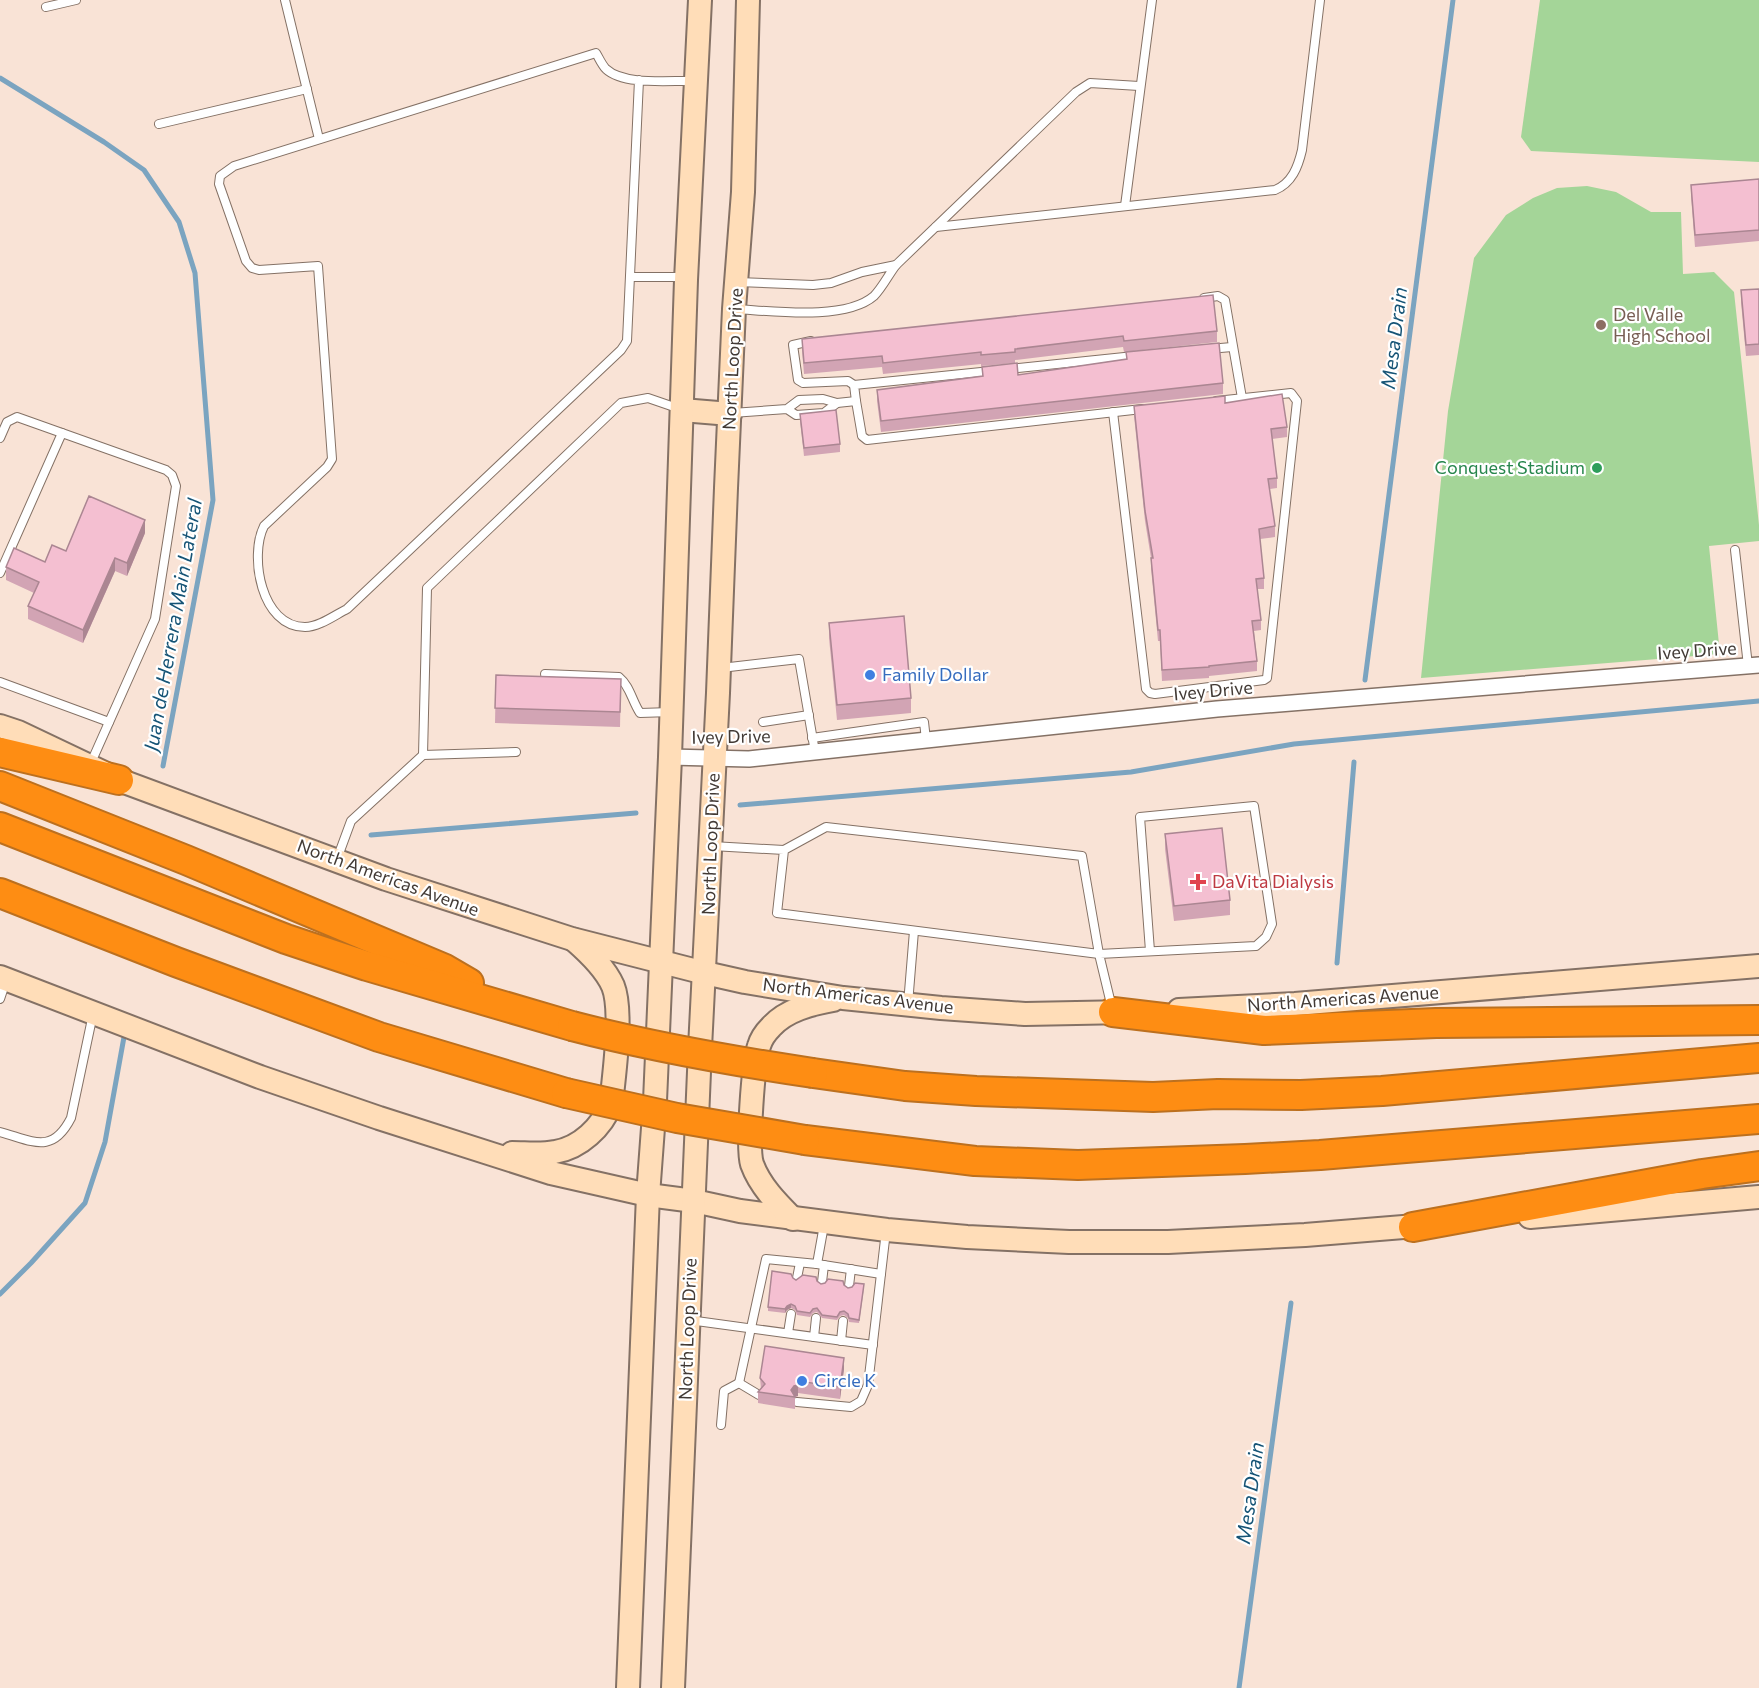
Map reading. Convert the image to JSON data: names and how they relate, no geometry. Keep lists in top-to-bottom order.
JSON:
{
  "streets": {
    "main road": ["North Loop Drive", "North Americas Avenue"],
    "street": ["Ivey Drive"]
  },
  "crossings": [
    ["North Loop Drive", "Ivey Drive"],
    ["North Loop Drive", "North Americas Avenue"]
  ],
  "water": ["Mesa Drain", "Juan de Herrera Main Lateral"],
  "places": {
    "other": [
      "Del Valle High School",
      "Conquest Stadium",
      "Family Dollar",
      "Circle K"
    ],
    "health": ["DaVita Dialysis"]
  }
}
